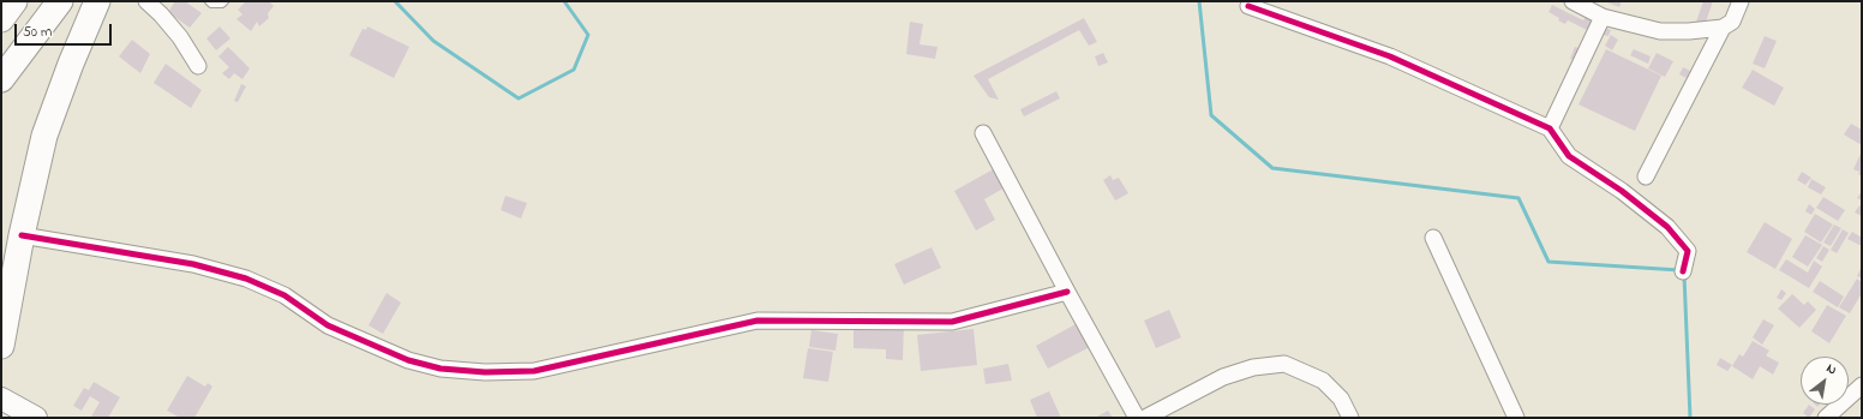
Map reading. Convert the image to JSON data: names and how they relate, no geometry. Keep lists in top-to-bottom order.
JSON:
{
  "scale_bar": "50 m",
  "north": "top right"
}
